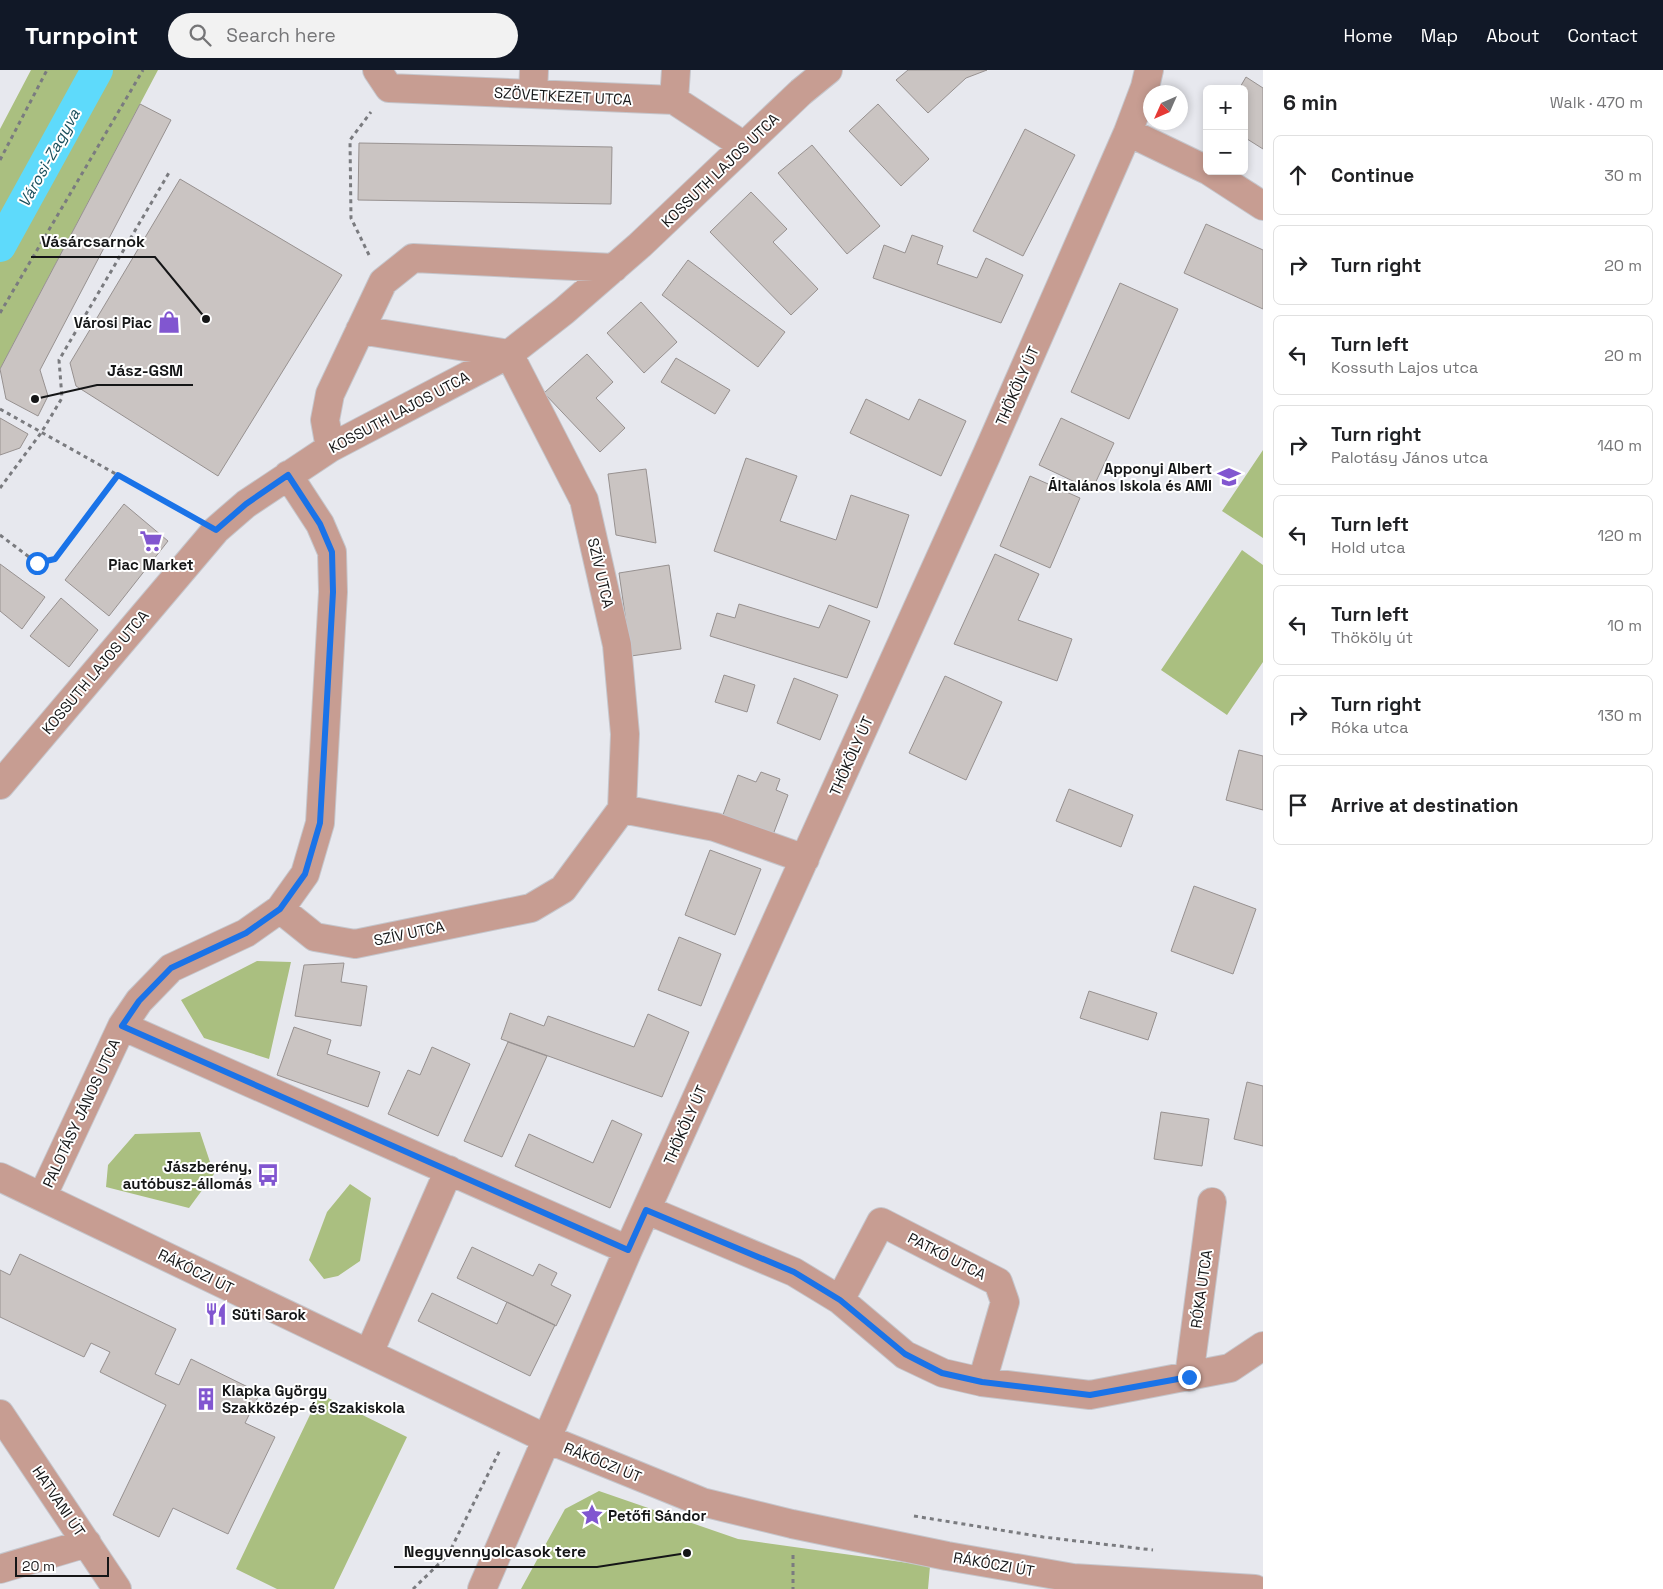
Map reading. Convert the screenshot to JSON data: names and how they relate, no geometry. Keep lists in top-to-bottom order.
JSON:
{
  "streets": {
    "street": [
      "SZÖVETKEZET UTCA",
      "KOSSUTH LAJOS UTCA",
      "THÖKÖLY ÚT",
      "SZÍV UTCA",
      "PALOTÁSY JÁNOS UTCA",
      "PATKÓ UTCA",
      "RÁKÓCZI ÚT",
      "RÓKA UTCA",
      "HATVANI ÚT"
    ]
  },
  "crossings": [
    ["KOSSUTH LAJOS UTCA", "SZÍV UTCA"],
    ["KOSSUTH LAJOS UTCA", "PALOTÁSY JÁNOS UTCA"],
    ["THÖKÖLY ÚT", "RÁKÓCZI ÚT"],
    ["SZÍV UTCA", "PALOTÁSY JÁNOS UTCA"],
    ["PALOTÁSY JÁNOS UTCA", "RÁKÓCZI ÚT"]
  ],
  "water": ["Városi-Zagyva"],
  "places": {
    "other": ["Vásárcsarnok", "Jász-GSM", "Negyvennyolcasok tere"],
    "shop": ["Városi Piac"],
    "school or university": ["Apponyi Albert Általános Iskola és AMI"],
    "supermarket": ["Piac Market"],
    "bus stop": ["Jászberény, autóbusz-állomás"],
    "restaurant": ["Süti Sarok"],
    "building": ["Klapka György Szakközép- és Szakiskola"],
    "place": ["Petőfi Sándor"]
  },
  "scale_bar": "20 m",
  "north": "bottom left",
  "page": {
    "header": "Turnpoint",
    "search": "Search here",
    "nav": [
      "Home",
      "Map",
      "About",
      "Contact"
    ],
    "heading": ["6 min", "Walk · 470 m"],
    "map_buttons": ["+", "−"],
    "list": [
      ["Continue", "30 m"],
      ["Turn right", "20 m"],
      ["Turn left", "Kossuth Lajos utca", "20 m"],
      ["Turn right", "Palotásy János utca", "140 m"],
      ["Turn left", "Hold utca", "120 m"],
      ["Turn left", "Thököly út", "10 m"],
      ["Turn right", "Róka utca", "130 m"],
      "Arrive at destination"
    ],
    "scale": "20 m"
  }
}
